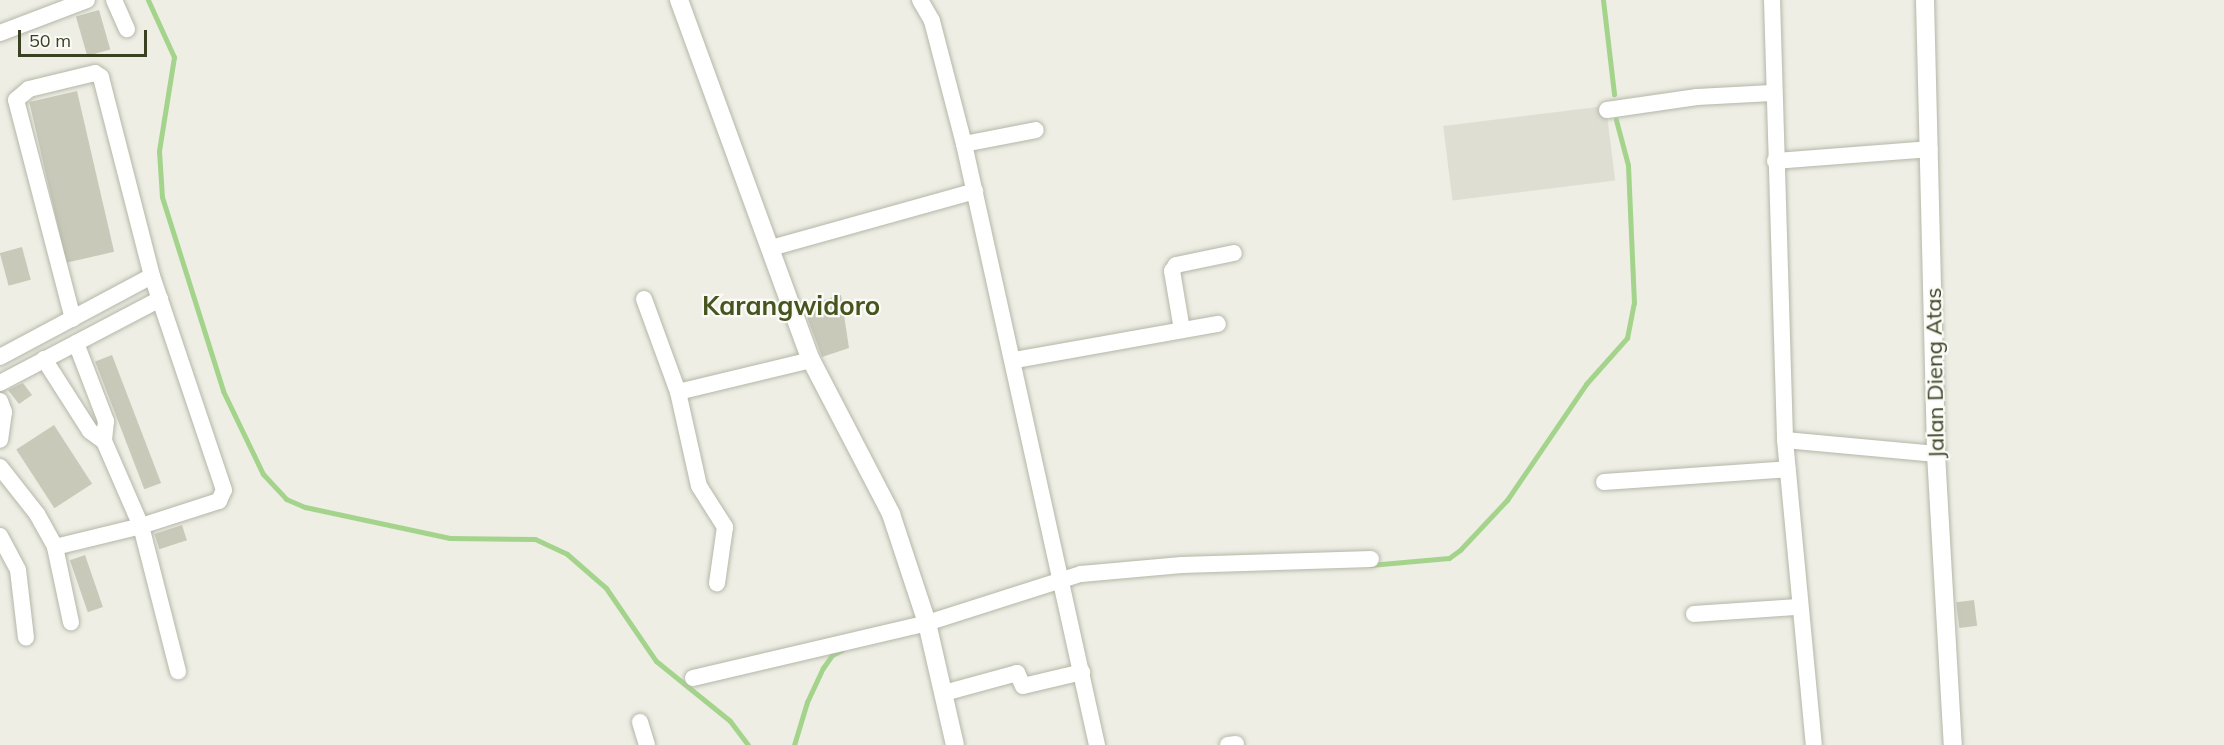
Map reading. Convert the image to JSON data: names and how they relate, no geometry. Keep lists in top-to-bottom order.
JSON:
{
  "streets": {
    "street": ["Jalan Dieng Atas"]
  },
  "districts": ["Karangwidoro"],
  "scale_bar": "50 m"
}
